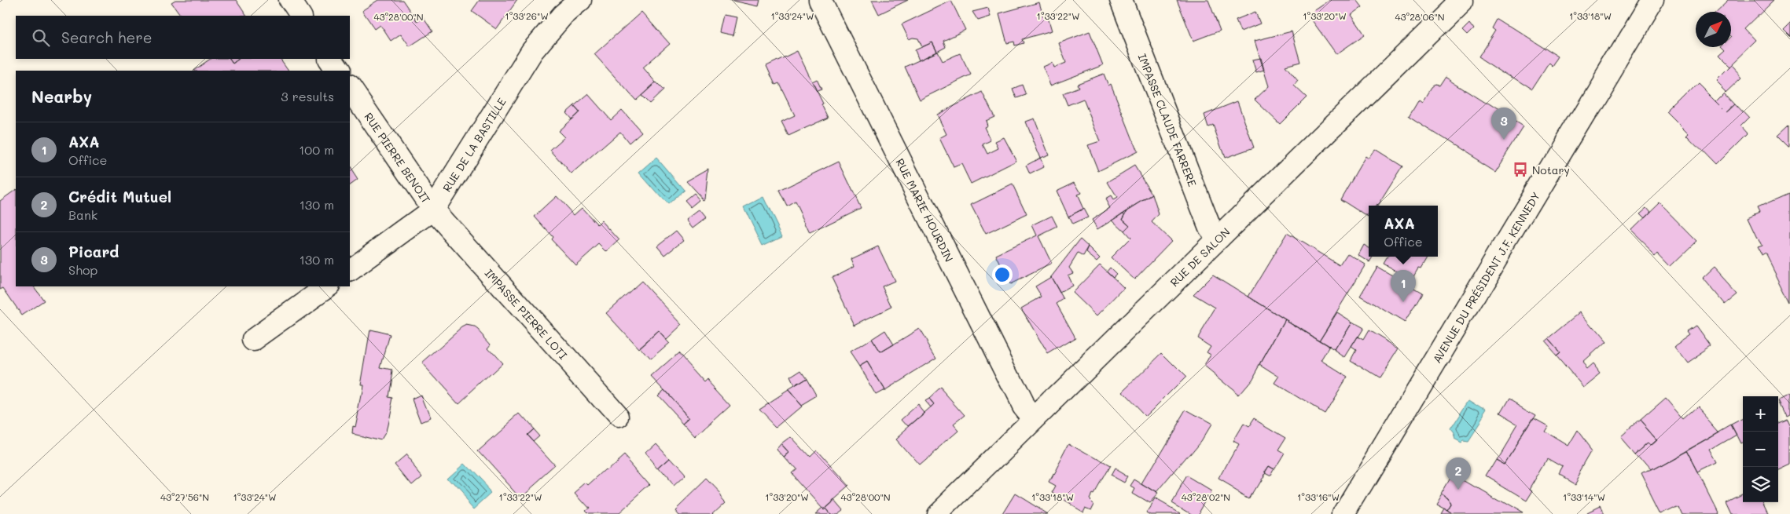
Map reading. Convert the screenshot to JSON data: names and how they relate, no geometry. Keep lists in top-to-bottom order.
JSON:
{
  "streets": {
    "street": [
      "IMPASSE CLAUDE FARRERE",
      "RUE DE LA BASTILLE",
      "RUE PIERRE BENOIT",
      "RUE MARIE HOURDIN",
      "RUE DE SALON",
      "AVENUE DU PRÉSIDENT J.F. KENNEDY",
      "IMPASSE PIERRE LOTI"
    ]
  },
  "crossings": [
    ["IMPASSE CLAUDE FARRERE", "RUE DE SALON"],
    ["RUE DE LA BASTILLE", "RUE PIERRE BENOIT"],
    ["RUE DE LA BASTILLE", "IMPASSE PIERRE LOTI"],
    ["RUE PIERRE BENOIT", "IMPASSE PIERRE LOTI"],
    ["RUE MARIE HOURDIN", "RUE DE SALON"]
  ],
  "places": {
    "bus stop": ["Notary"]
  },
  "north": "top right",
  "page": {
    "search": "Search here",
    "heading": ["Nearby", "3 results"],
    "pins": ["3", "1", "2"],
    "list": [
      {
        "mark": "1",
        "name": "AXA",
        "note": "Office",
        "value": "100 m"
      },
      {
        "mark": "2",
        "name": "Crédit Mutuel",
        "note": "Bank",
        "value": "130 m"
      },
      {
        "mark": "3",
        "name": "Picard",
        "note": "Shop",
        "value": "130 m"
      }
    ],
    "popup": ["AXA", "Office"],
    "map_buttons": ["+", "−"]
  },
  "coordinates": [
    "1°33'26\"W",
    "1°33'24\"W",
    "1°33'22\"W",
    "1°33'20\"W",
    "1°33'18\"W",
    "43°28'00\"N",
    "43°28'06\"N",
    "43°27'56\"N",
    "43°28'02\"N",
    "1°33'16\"W",
    "1°33'14\"W"
  ]
}
